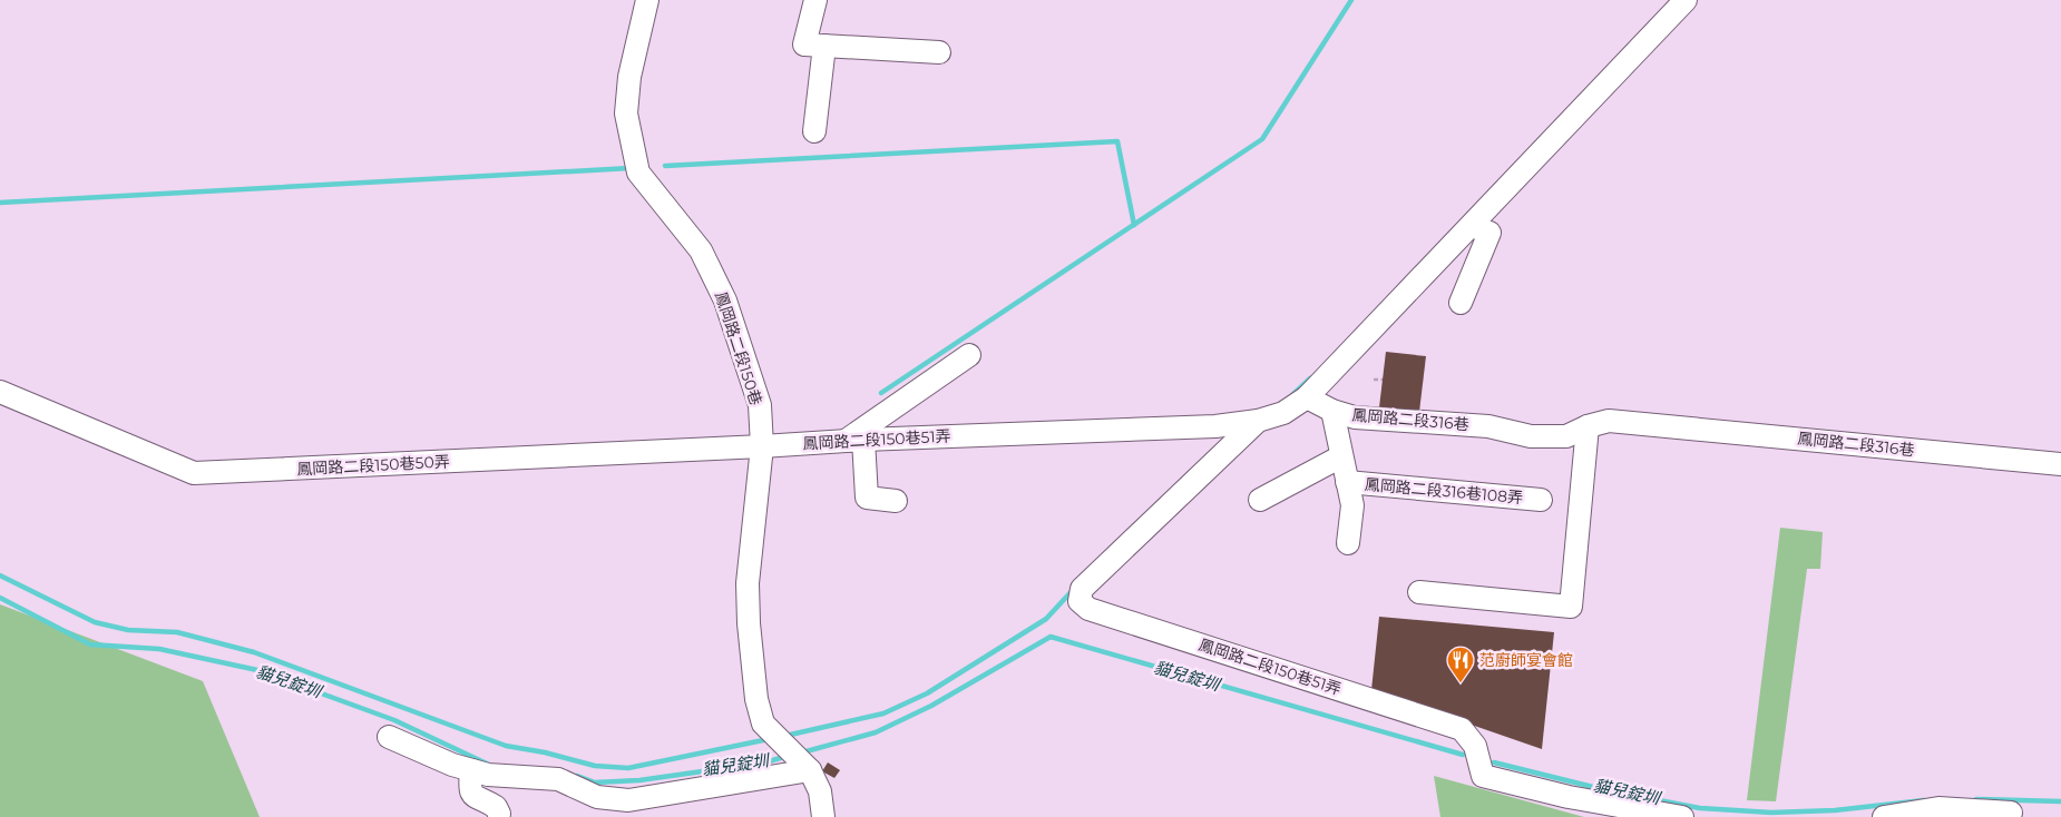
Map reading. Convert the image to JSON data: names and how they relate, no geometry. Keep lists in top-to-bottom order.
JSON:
{
  "streets": {
    "street": [
      "鳳岡路二段150巷",
      "鳳岡路二段316巷",
      "鳳岡路二段150巷51弄",
      "鳳岡路二段150巷50弄",
      "鳳岡路二段316巷108弄"
    ]
  },
  "crossings": [
    ["鳳岡路二段150巷", "鳳岡路二段150巷51弄"],
    ["鳳岡路二段150巷", "鳳岡路二段150巷50弄"],
    ["鳳岡路二段316巷", "鳳岡路二段150巷51弄"],
    ["鳳岡路二段316巷", "鳳岡路二段316巷108弄"],
    ["鳳岡路二段150巷51弄", "鳳岡路二段150巷50弄"]
  ],
  "water": ["貓兒錠圳"],
  "places": {
    "restaurant": ["范廚師宴會館"]
  }
}
